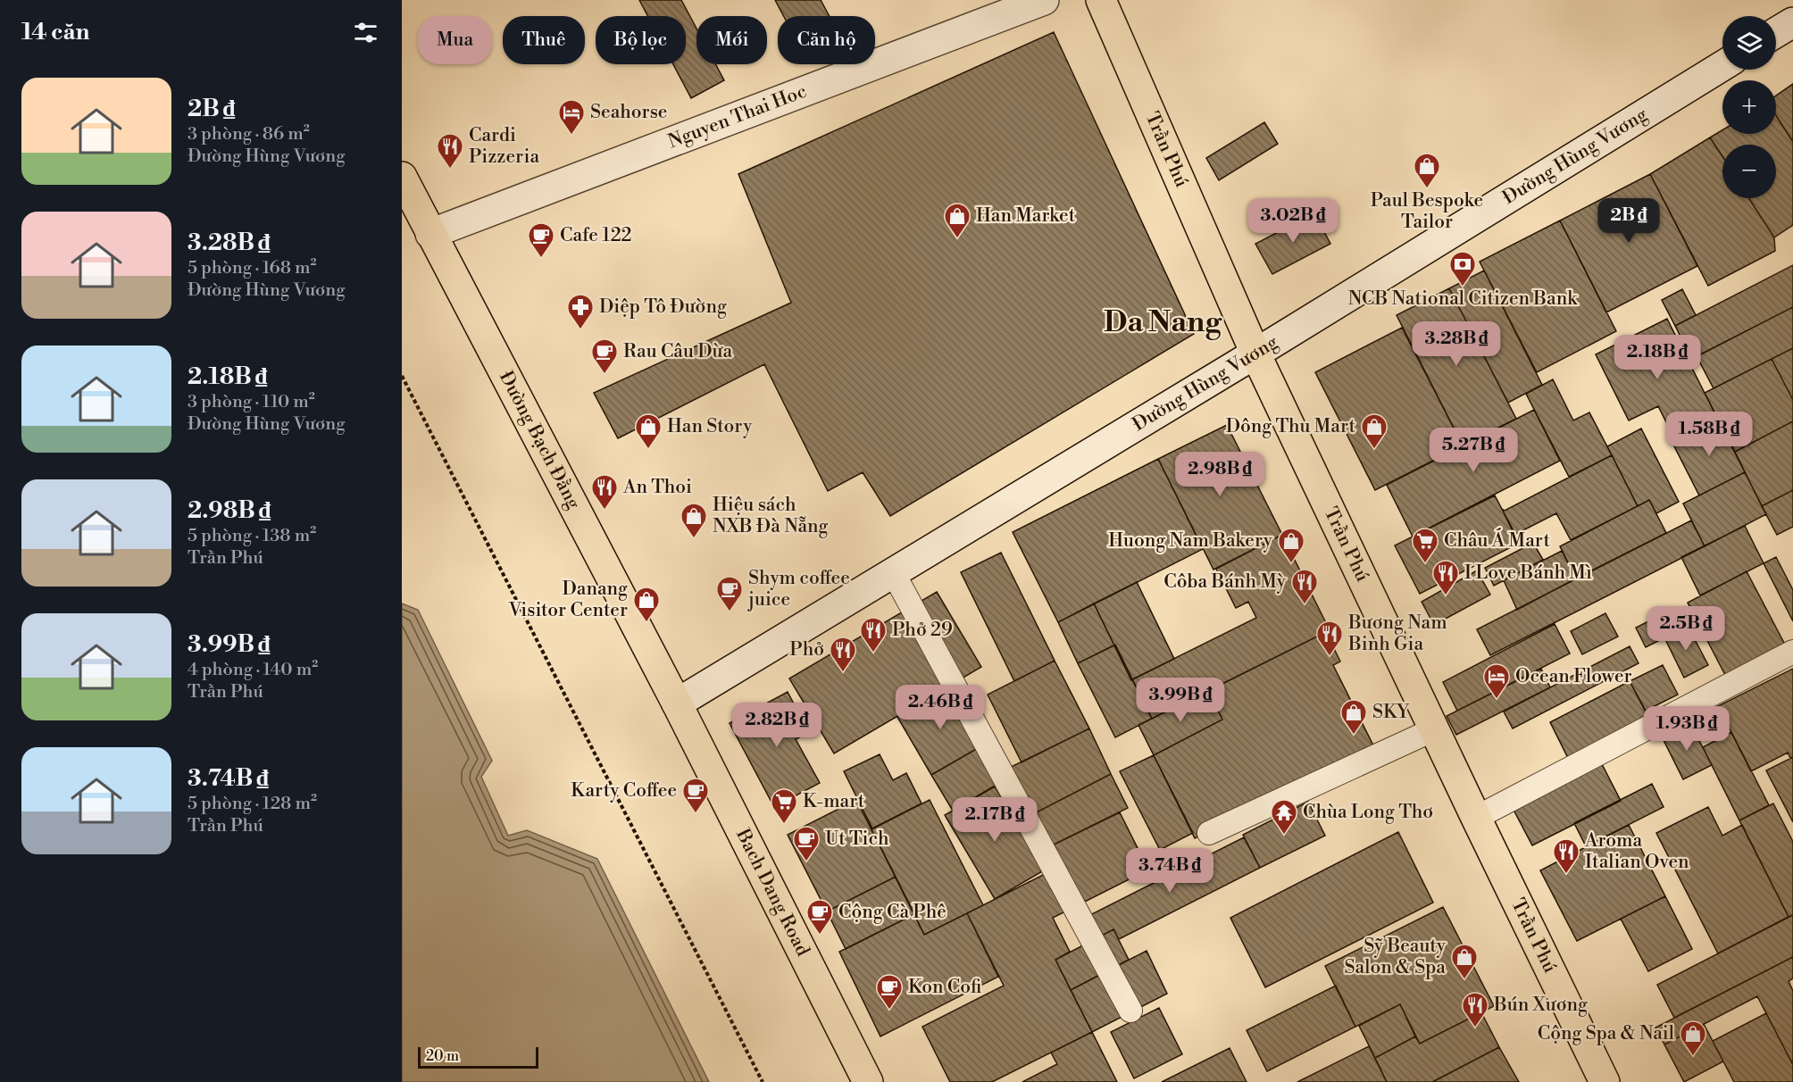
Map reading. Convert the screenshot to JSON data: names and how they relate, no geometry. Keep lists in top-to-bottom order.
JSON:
{
  "streets": {
    "main road": ["Trần Phú", "Đường Bạch Đằng", "Bach Dang Road"],
    "street": ["Nguyen Thai Hoc", "Đường Hùng Vương"]
  },
  "crossings": [
    ["Nguyen Thai Hoc", "Đường Bạch Đằng"],
    ["Trần Phú", "Đường Hùng Vương"],
    ["Đường Hùng Vương", "Đường Bạch Đằng"],
    ["Đường Hùng Vương", "Bach Dang Road"],
    ["Đường Bạch Đằng", "Bach Dang Road"]
  ],
  "districts": ["Da Nang"],
  "places": {
    "hotel": ["Seahorse", "Ocean Flower"],
    "restaurant": [
      "Cardi Pizzeria",
      "An Thoi",
      "I Love Bánh Mì",
      "Côba Bánh Mỳ",
      "Phở 29",
      "Bương Nam Binh Gia",
      "Phở",
      "Aroma Italian Oven",
      "Bún Xương"
    ],
    "shop": [
      "Paul Bespoke Tailor",
      "Han Market",
      "Han Story",
      "Dông Thu Mart",
      "Hiệu sách NXB Đà Nẵng",
      "Huong Nam Bakery",
      "Danang Visitor Center",
      "SKY",
      "Sỹ Beauty Salon & Spa",
      "Cộng Spa & Nail"
    ],
    "cafe": [
      "Cafe 122",
      "Rau Câu Dừa",
      "Shym coffee juice",
      "Karty Coffee",
      "Ut Tich",
      "Cộng Cà Phê",
      "Kon Cofi"
    ],
    "bank": ["NCB National Citizen Bank"],
    "pharmacy": ["Diệp Tô Đường"],
    "supermarket": ["Châu Á Mart", "K-mart"],
    "temple": ["Chùa Long Thơ"]
  },
  "scale_bar": "20 m",
  "page": {
    "heading": "14 căn",
    "map_buttons": ["+", "−"],
    "chip": [
      "Mua",
      "Thuê",
      "Bộ lọc",
      "Mới",
      "Căn hộ"
    ],
    "list": [
      {
        "name": "2B ₫",
        "note": "3 phòng · 86 m² · Đường Hùng Vương"
      },
      {
        "name": "3.28B ₫",
        "note": "5 phòng · 168 m² · Đường Hùng Vương"
      },
      {
        "name": "2.18B ₫",
        "note": "3 phòng · 110 m² · Đường Hùng Vương"
      },
      {
        "name": "2.98B ₫",
        "note": "5 phòng · 138 m² · Trần Phú"
      },
      {
        "name": "3.99B ₫",
        "note": "4 phòng · 140 m² · Trần Phú"
      },
      {
        "name": "3.74B ₫",
        "note": "5 phòng · 128 m² · Trần Phú"
      }
    ],
    "price": [
      "3.02B ₫",
      "2B ₫",
      "3.28B ₫",
      "2.18B ₫",
      "1.58B ₫",
      "5.27B ₫",
      "2.98B ₫",
      "2.5B ₫",
      "3.99B ₫",
      "2.46B ₫",
      "2.82B ₫",
      "1.93B ₫",
      "2.17B ₫",
      "3.74B ₫"
    ],
    "scale": "20 m"
  }
}
